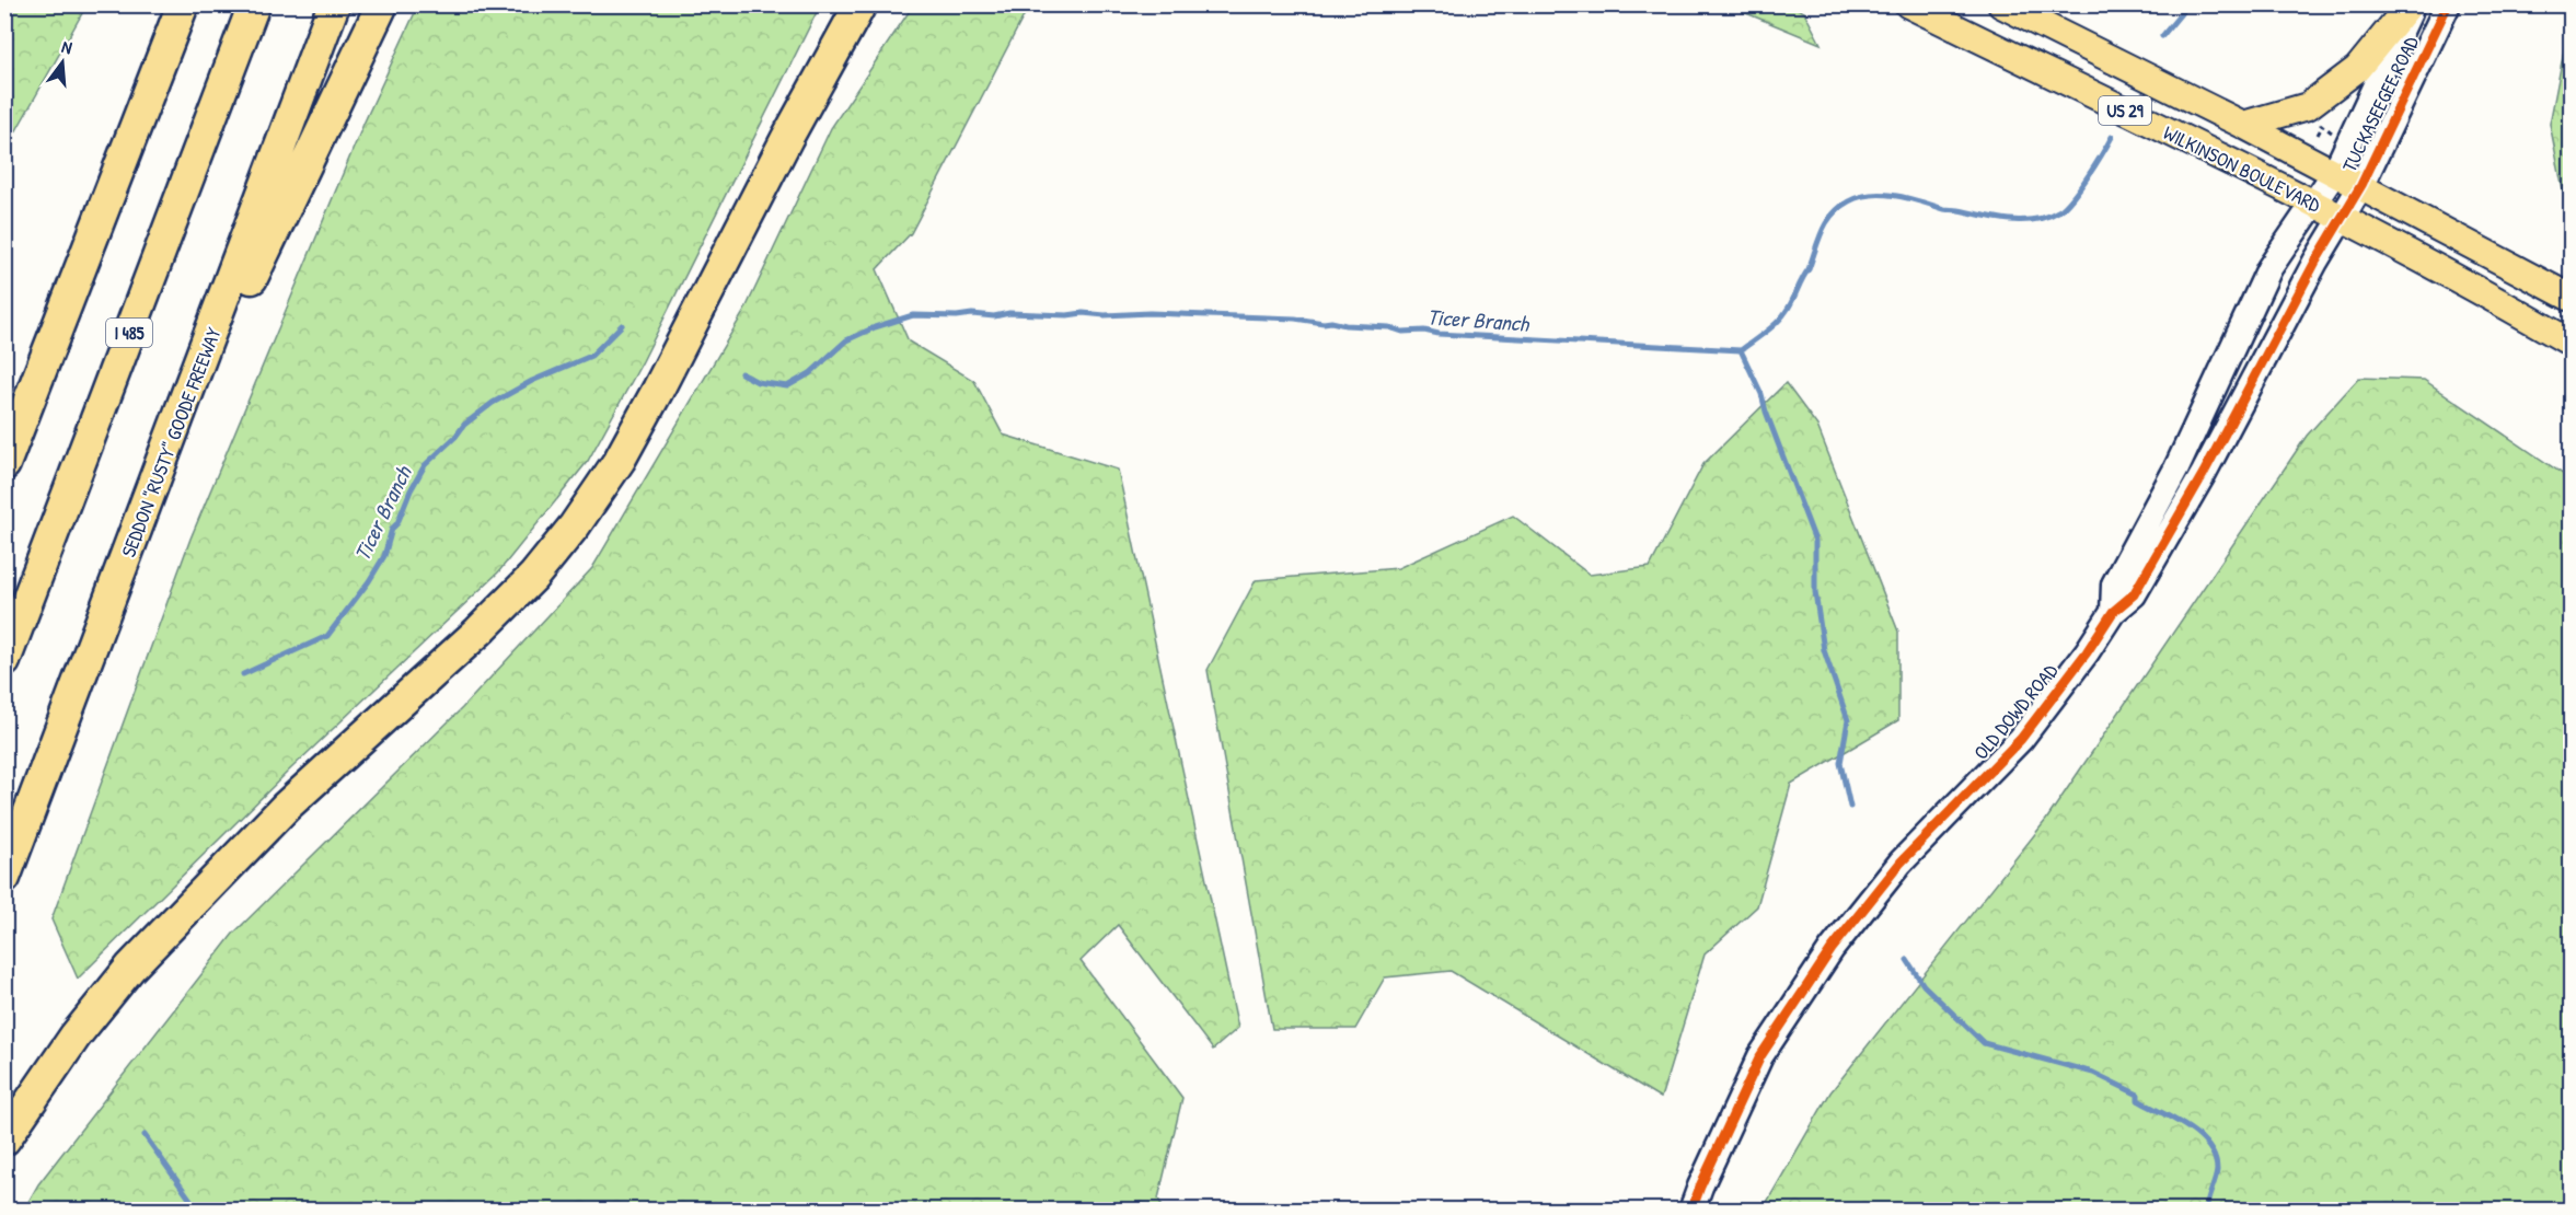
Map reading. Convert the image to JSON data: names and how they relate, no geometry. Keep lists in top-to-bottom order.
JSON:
{
  "streets": {
    "highway": ["I 485", "SEDDON \"RUSTY\" GOODE FREEWAY"],
    "main road": ["US 29", "WILKINSON BOULEVARD"],
    "street": ["TUCKASEEGEE ROAD", "OLD DOWD ROAD"]
  },
  "crossings": [
    ["TUCKASEEGEE ROAD", "WILKINSON BOULEVARD"],
    ["TUCKASEEGEE ROAD", "OLD DOWD ROAD"],
    ["WILKINSON BOULEVARD", "OLD DOWD ROAD"]
  ],
  "water": ["Ticer Branch"],
  "north": "top"
}
